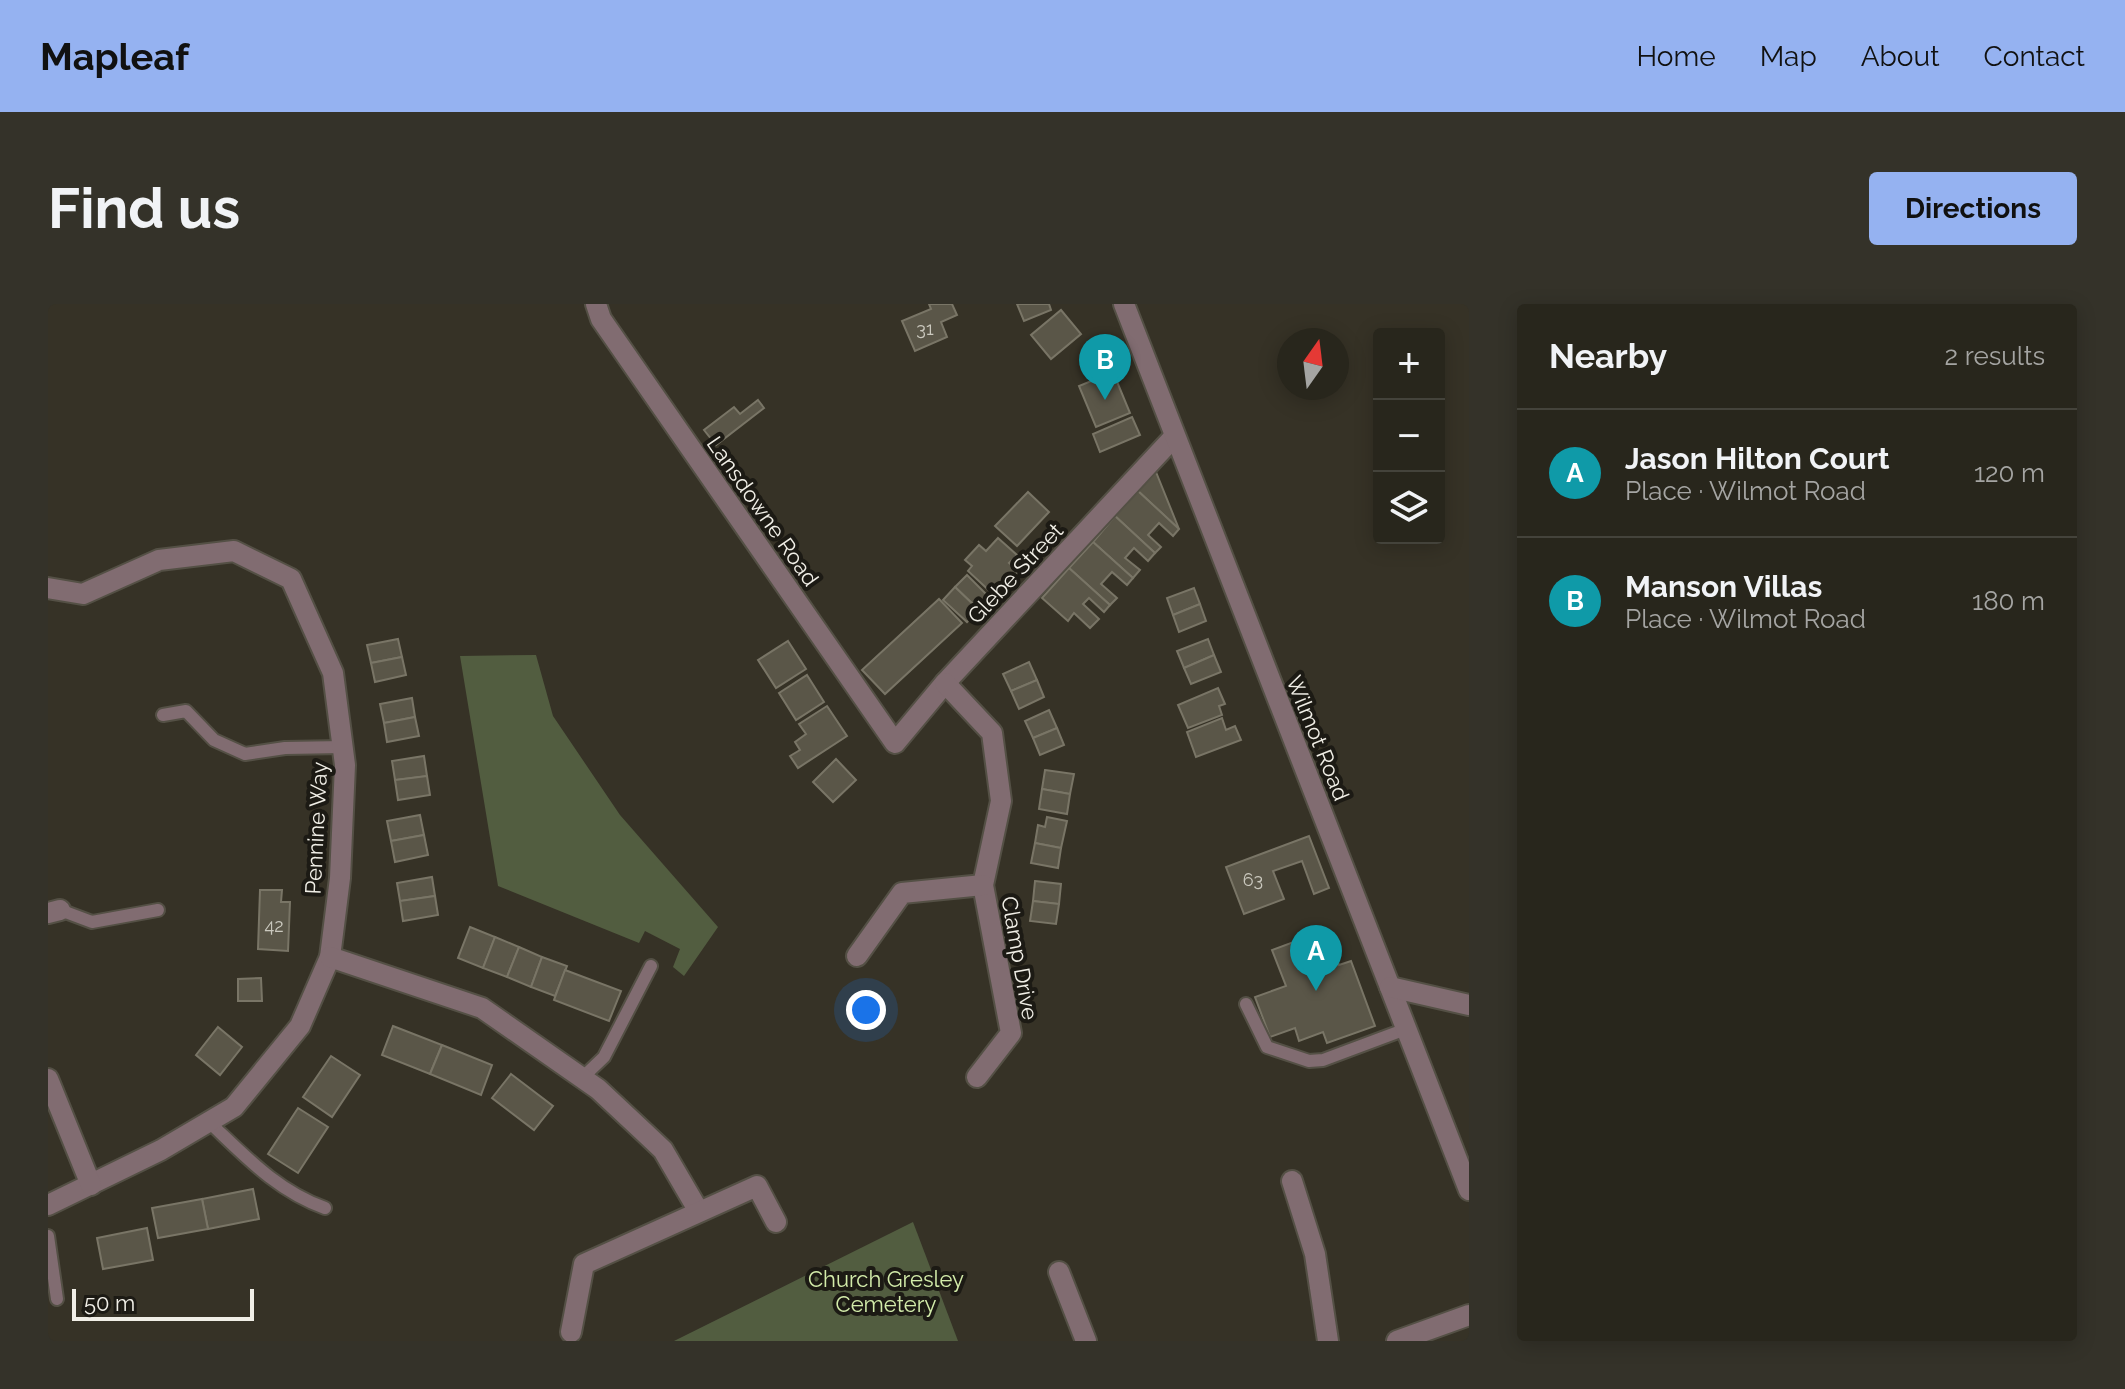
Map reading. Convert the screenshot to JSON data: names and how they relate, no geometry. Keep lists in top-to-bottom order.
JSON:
{
  "streets": {
    "street": [
      "Lansdowne Road",
      "Glebe Street",
      "Wilmot Road",
      "Pennine Way",
      "Clamp Drive"
    ]
  },
  "crossings": [
    ["Lansdowne Road", "Glebe Street"],
    ["Glebe Street", "Wilmot Road"],
    ["Glebe Street", "Clamp Drive"]
  ],
  "parks": ["Church Gresley Cemetery"],
  "house_numbers": ["31", "63", "42"],
  "scale_bar": "50 m",
  "north": "top",
  "page": {
    "header": "Mapleaf",
    "nav": [
      "Home",
      "Map",
      "About",
      "Contact"
    ],
    "buttons": "Directions",
    "title": "Find us",
    "heading": ["Nearby", "2 results"],
    "map_buttons": ["+", "−"],
    "pins": ["B", "A"],
    "list": [
      {
        "mark": "A",
        "name": "Jason Hilton Court",
        "note": "Place · Wilmot Road",
        "value": "120 m"
      },
      {
        "mark": "B",
        "name": "Manson Villas",
        "note": "Place · Wilmot Road",
        "value": "180 m"
      }
    ],
    "scale": "50 m"
  }
}
